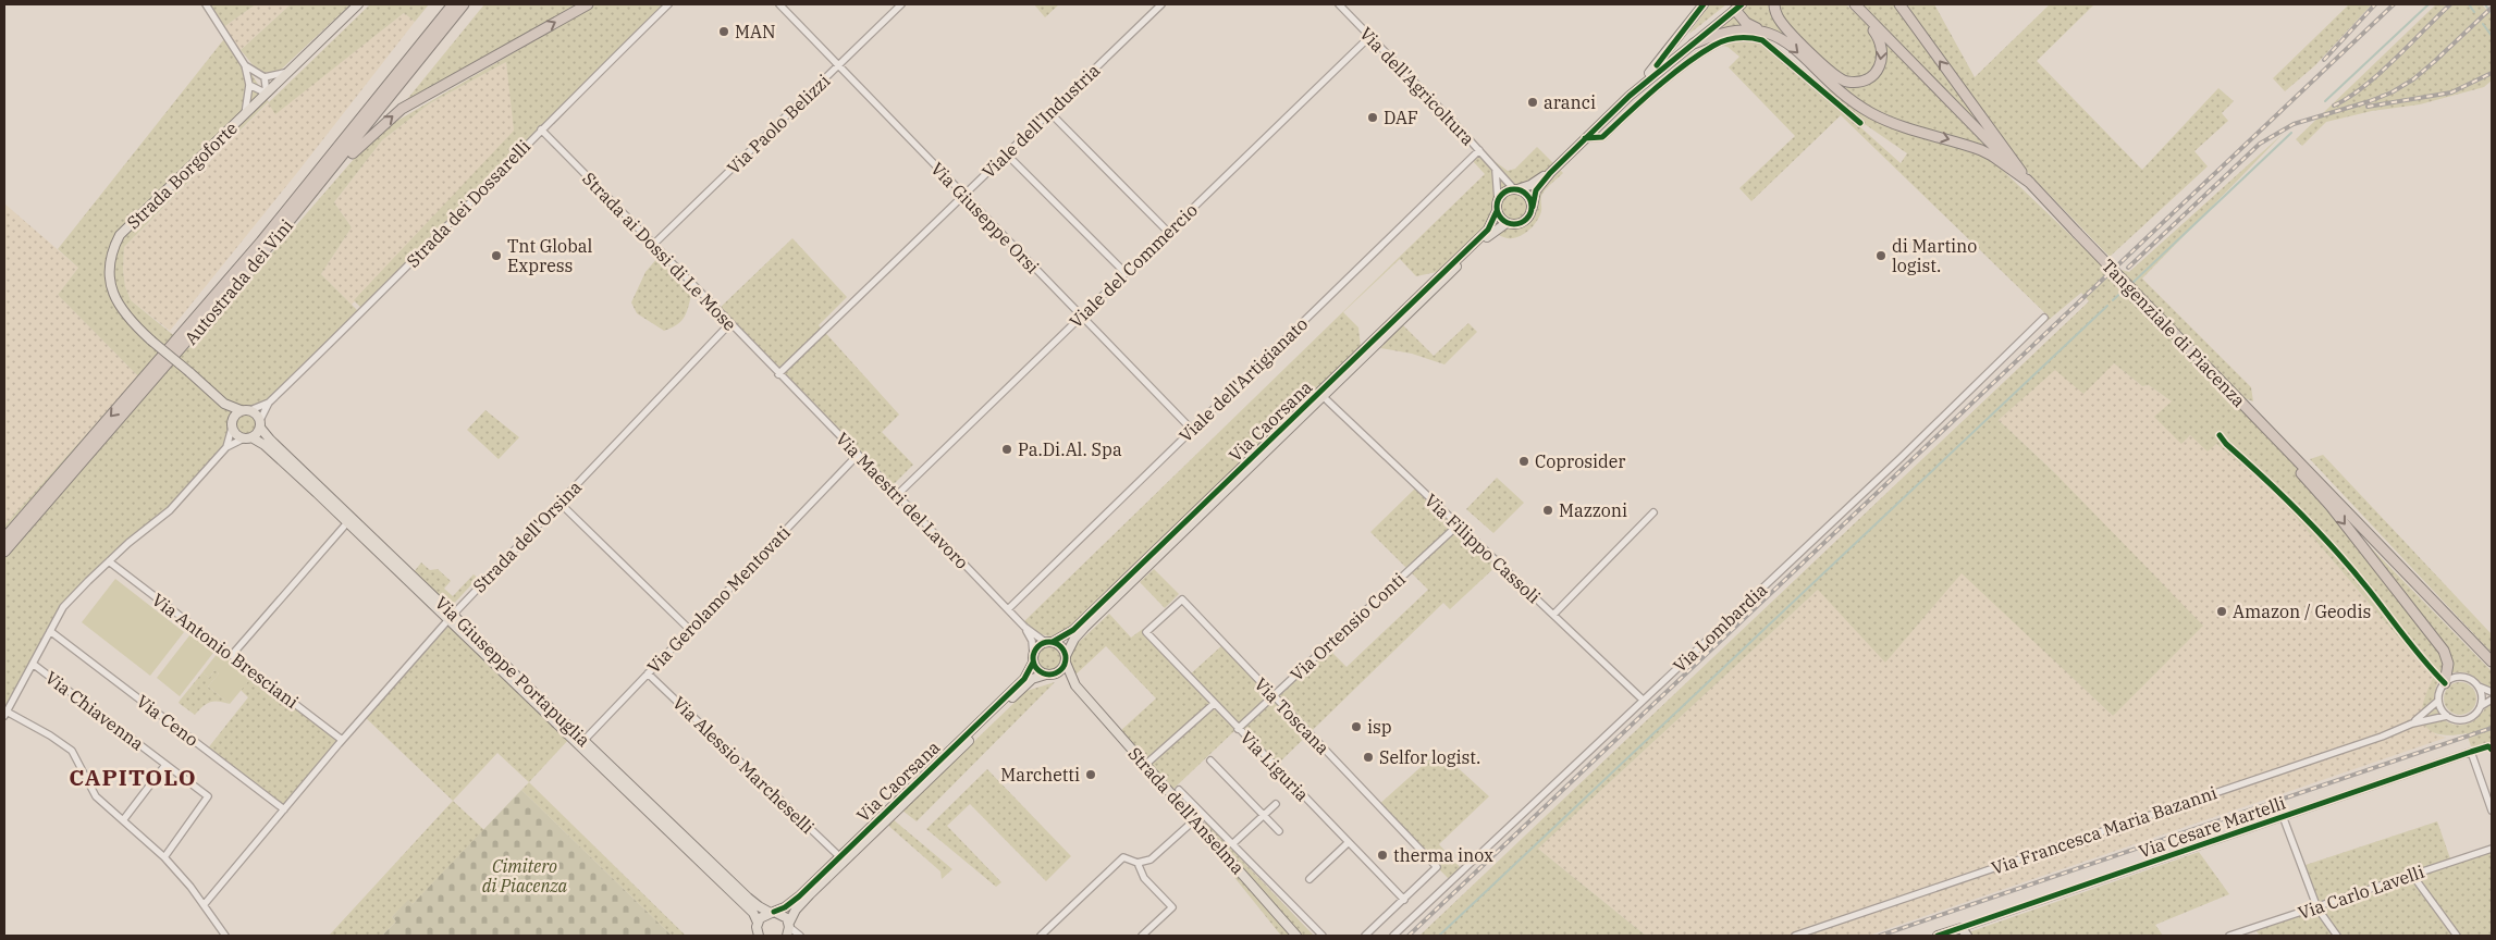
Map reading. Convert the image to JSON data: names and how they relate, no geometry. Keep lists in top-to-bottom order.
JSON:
{
  "streets": {
    "highway": ["Autostrada dei Vini", "Tangenziale di Piacenza"],
    "main road": [
      "Strada Borgoforte",
      "Via Caorsana",
      "Via Giuseppe Portapuglia",
      "Strada dell'Anselma"
    ],
    "street": [
      "Via dell'Agricoltura",
      "Viale dell'Industria",
      "Via Paolo Belizzi",
      "Strada dei Dossarelli",
      "Via Giuseppe Orsi",
      "Strada ai Dossi di Le Mose",
      "Viale del Commercio",
      "Viale dell'Artigianato",
      "Via Maestri del Lavoro",
      "Strada dell'Orsina",
      "Via Filippo Cassoli",
      "Via Gerolamo Mentovati",
      "Via Ortensio Conti",
      "Via Lombardia",
      "Via Antonio Bresciani",
      "Via Chiavenna",
      "Via Toscana",
      "Via Ceno",
      "Via Alessio Marcheselli",
      "Via Liguria",
      "Via Cesare Martelli",
      "Via Francesca Maria Bazanni",
      "Via Carlo Lavelli"
    ]
  },
  "crossings": [
    ["Via dell'Agricoltura", "Viale del Commercio"],
    ["Via dell'Agricoltura", "Viale dell'Artigianato"],
    ["Via dell'Agricoltura", "Via Caorsana"],
    ["Viale dell'Industria", "Via Giuseppe Orsi"],
    ["Viale dell'Industria", "Strada ai Dossi di Le Mose"],
    ["Viale dell'Industria", "Via Maestri del Lavoro"],
    ["Via Paolo Belizzi", "Via Giuseppe Orsi"],
    ["Via Paolo Belizzi", "Strada ai Dossi di Le Mose"],
    ["Strada dei Dossarelli", "Strada ai Dossi di Le Mose"],
    ["Strada dei Dossarelli", "Via Giuseppe Portapuglia"],
    ["Via Giuseppe Orsi", "Viale del Commercio"],
    ["Via Giuseppe Orsi", "Viale dell'Artigianato"],
    ["Strada ai Dossi di Le Mose", "Via Maestri del Lavoro"],
    ["Strada ai Dossi di Le Mose", "Strada dell'Orsina"],
    ["Viale del Commercio", "Via Maestri del Lavoro"],
    ["Viale dell'Artigianato", "Via Maestri del Lavoro"],
    ["Via Caorsana", "Via Maestri del Lavoro"],
    ["Via Caorsana", "Via Filippo Cassoli"],
    ["Via Caorsana", "Via Giuseppe Portapuglia"],
    ["Via Caorsana", "Via Alessio Marcheselli"],
    ["Via Caorsana", "Strada dell'Anselma"],
    ["Via Maestri del Lavoro", "Via Gerolamo Mentovati"],
    ["Via Maestri del Lavoro", "Strada dell'Anselma"],
    ["Strada dell'Orsina", "Via Antonio Bresciani"],
    ["Strada dell'Orsina", "Via Giuseppe Portapuglia"],
    ["Strada dell'Orsina", "Via Ceno"],
    ["Via Filippo Cassoli", "Via Ortensio Conti"],
    ["Via Filippo Cassoli", "Via Lombardia"],
    ["Via Gerolamo Mentovati", "Via Giuseppe Portapuglia"],
    ["Via Gerolamo Mentovati", "Via Alessio Marcheselli"],
    ["Via Ortensio Conti", "Via Toscana"],
    ["Via Ortensio Conti", "Via Liguria"],
    ["Via Toscana", "Via Liguria"]
  ],
  "districts": ["CAPITOLO"],
  "parks": ["Cimitero di Piacenza"],
  "places": [
    "MAN",
    "aranci",
    "DAF",
    "Tnt Global Express",
    "di Martino logist.",
    "Pa.Di.Al. Spa",
    "Coprosider",
    "Mazzoni",
    "Amazon / Geodis",
    "isp",
    "Selfor logist.",
    "Marchetti",
    "therma inox"
  ]
}
